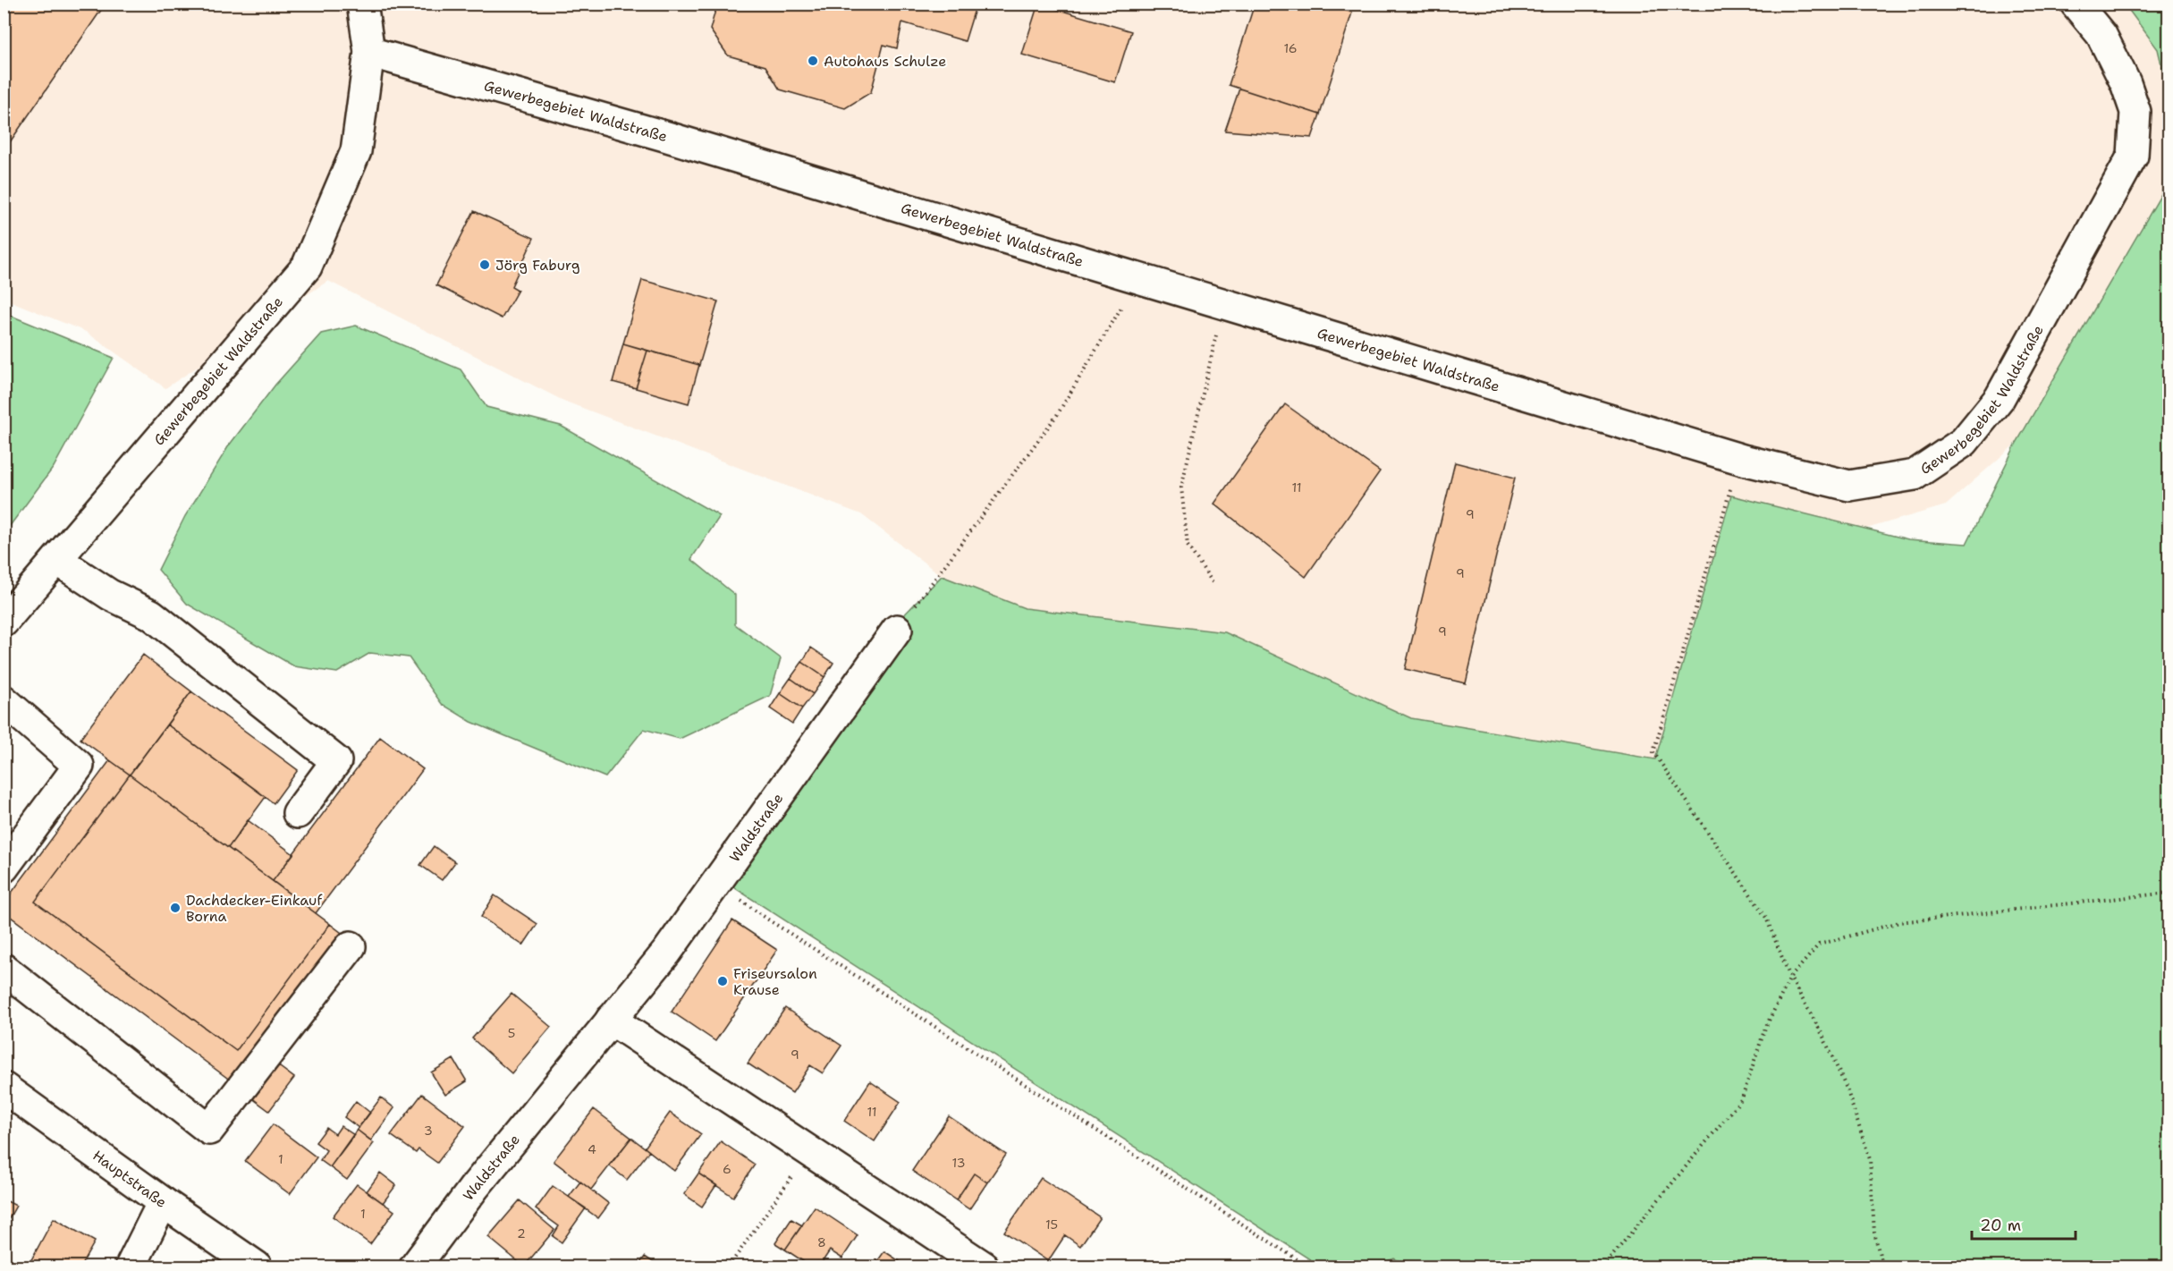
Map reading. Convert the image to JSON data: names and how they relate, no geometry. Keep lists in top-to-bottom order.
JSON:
{
  "streets": {
    "street": ["Gewerbegebiet Waldstraße", "Waldstraße", "Hauptstraße"]
  },
  "places": [
    "Autohaus Schulze",
    "Jörg Faburg",
    "Dachdecker-Einkauf Borna",
    "Friseursalon Krause"
  ],
  "house_numbers": [
    "16",
    "11",
    "9",
    "9",
    "9",
    "5",
    "9",
    "11",
    "3",
    "4",
    "1",
    "13",
    "6",
    "1",
    "15",
    "2",
    "8"
  ],
  "scale_bar": "20 m"
}
